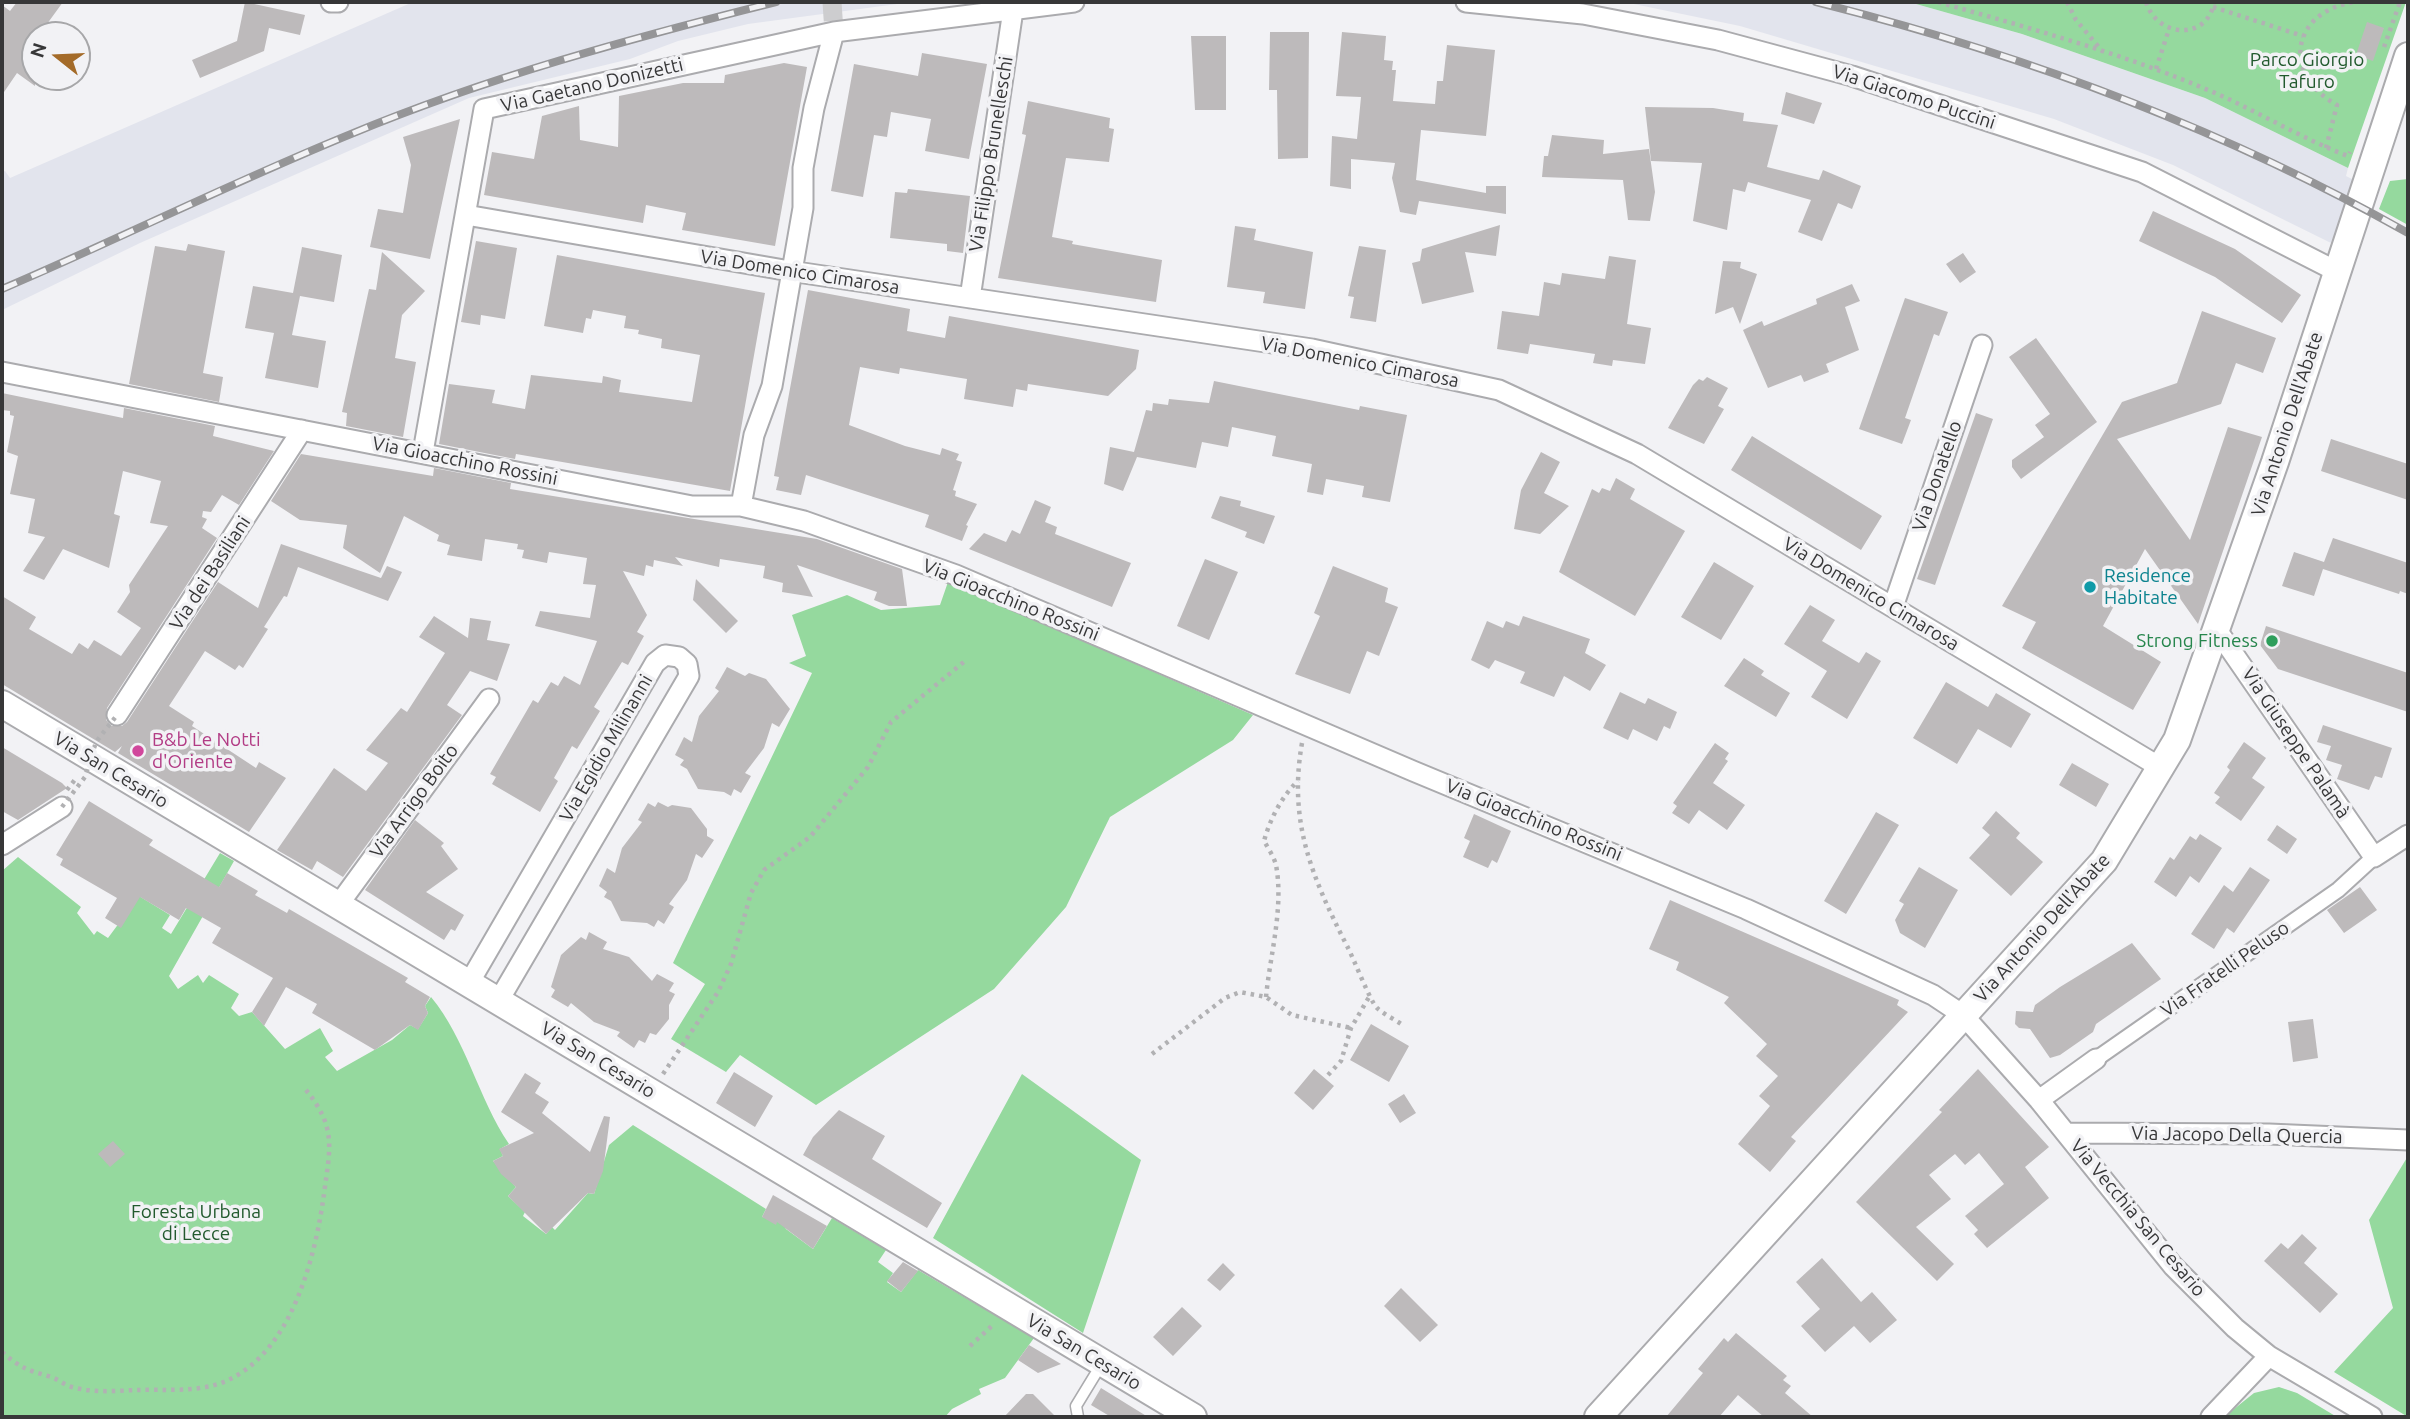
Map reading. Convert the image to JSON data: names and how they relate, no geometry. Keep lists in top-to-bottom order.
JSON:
{
  "streets": {
    "main road": ["Via Antonio Dell'Abate", "Via San Cesario"],
    "street": [
      "Via Gaetano Donizetti",
      "Via Giacomo Puccini",
      "Via Filippo Brunelleschi",
      "Via Domenico Cimarosa",
      "Via Gioacchino Rossini",
      "Via Donatello",
      "Via dei Basiliani",
      "Via Giuseppe Palamà",
      "Via Egidio Milinanni",
      "Via Arrigo Boito",
      "Via Fratelli Peluso",
      "Via Jacopo Della Quercia",
      "Via Vecchia San Cesario"
    ]
  },
  "crossings": [
    ["Via Gaetano Donizetti", "Via Domenico Cimarosa"],
    ["Via Gaetano Donizetti", "Via Gioacchino Rossini"],
    ["Via Giacomo Puccini", "Via Antonio Dell'Abate"],
    ["Via Filippo Brunelleschi", "Via Domenico Cimarosa"],
    ["Via Domenico Cimarosa", "Via Antonio Dell'Abate"],
    ["Via Domenico Cimarosa", "Via Donatello"],
    ["Via Antonio Dell'Abate", "Via Gioacchino Rossini"],
    ["Via Antonio Dell'Abate", "Via Giuseppe Palamà"],
    ["Via Antonio Dell'Abate", "Via Vecchia San Cesario"],
    ["Via Gioacchino Rossini", "Via dei Basiliani"],
    ["Via Gioacchino Rossini", "Via Vecchia San Cesario"],
    ["Via Giuseppe Palamà", "Via Fratelli Peluso"],
    ["Via Egidio Milinanni", "Via San Cesario"],
    ["Via San Cesario", "Via Arrigo Boito"],
    ["Via Fratelli Peluso", "Via Vecchia San Cesario"],
    ["Via Jacopo Della Quercia", "Via Vecchia San Cesario"]
  ],
  "parks": ["Parco Giorgio Tafuro", "Foresta Urbana di Lecce"],
  "places": ["Residence Habitate", "Strong Fitness", "B&b Le Notti d'Oriente"],
  "north": "left"
}
